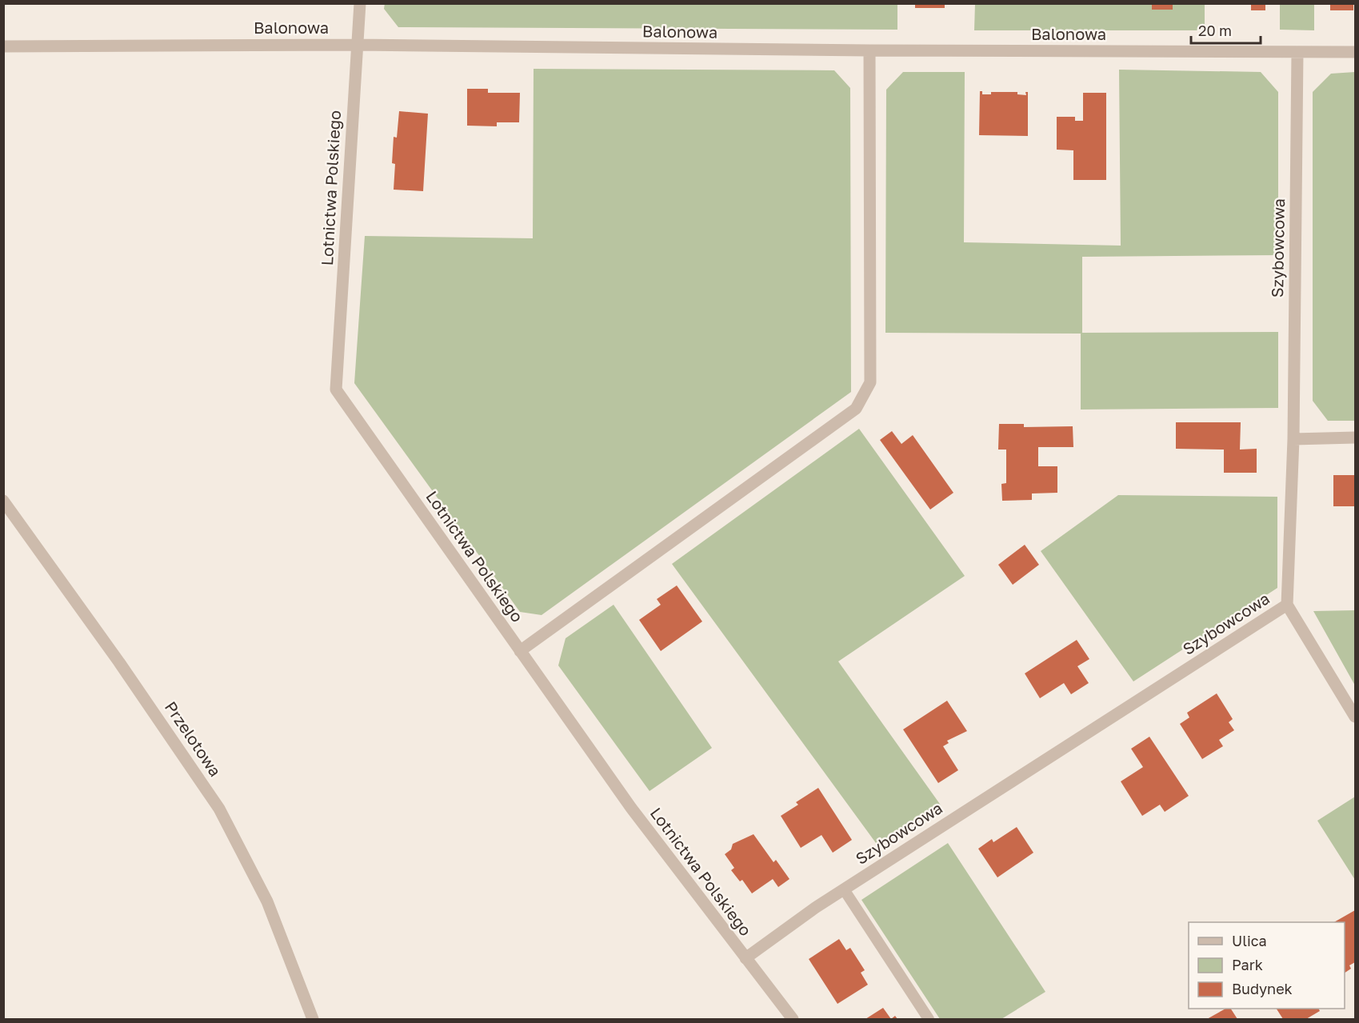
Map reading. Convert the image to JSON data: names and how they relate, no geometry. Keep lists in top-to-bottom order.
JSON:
{
  "streets": {
    "street": [
      "Balonowa",
      "Lotnictwa Polskiego",
      "Szybowcowa",
      "Przelotowa"
    ]
  },
  "crossings": [
    ["Balonowa", "Lotnictwa Polskiego"],
    ["Balonowa", "Szybowcowa"],
    ["Lotnictwa Polskiego", "Szybowcowa"]
  ],
  "legend": ["Ulica", "Park", "Budynek"],
  "scale_bar": "20 m"
}
